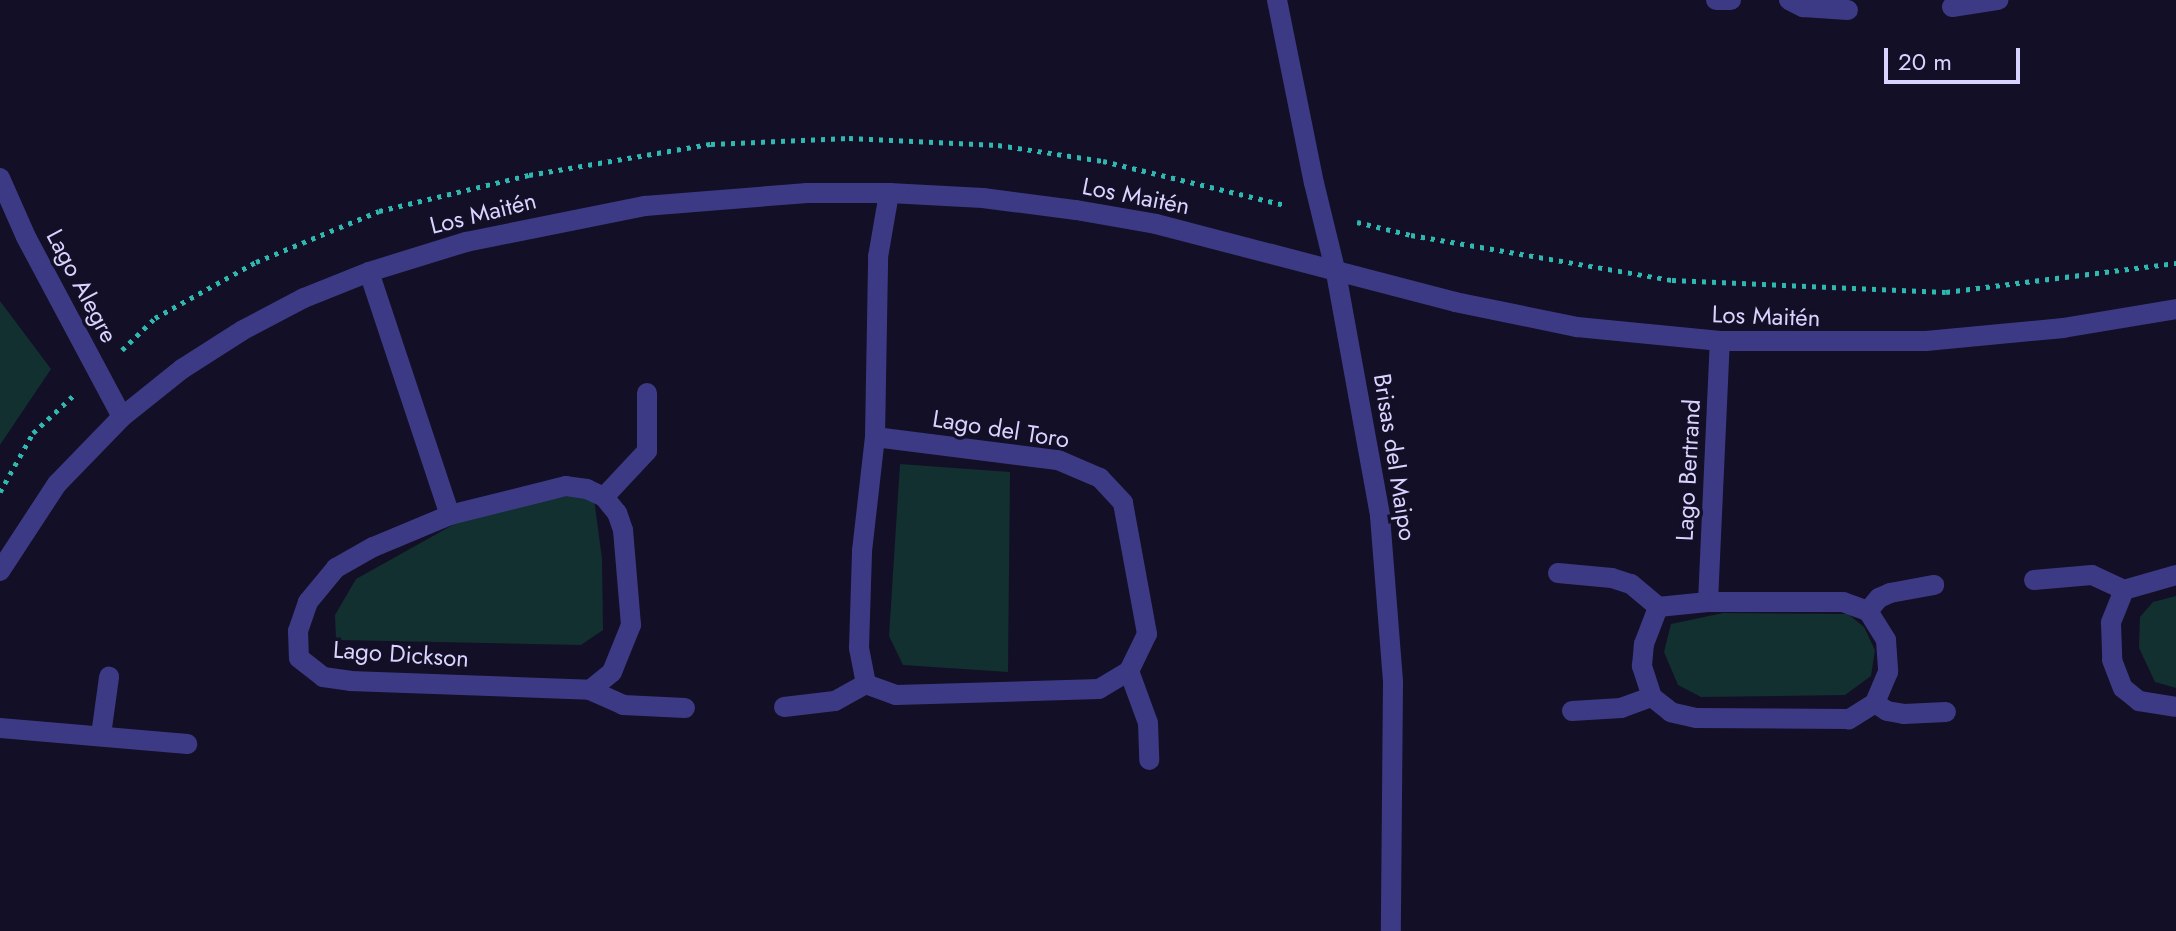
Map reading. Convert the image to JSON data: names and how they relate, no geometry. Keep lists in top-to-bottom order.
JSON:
{
  "streets": {
    "street": [
      "Los Maitén",
      "Lago Alegre",
      "Lago del Toro",
      "Brisas del Maipo",
      "Lago Bertrand",
      "Lago Dickson"
    ]
  },
  "crossings": [
    ["Los Maitén", "Lago Alegre"],
    ["Los Maitén", "Brisas del Maipo"],
    ["Los Maitén", "Lago Bertrand"]
  ],
  "scale_bar": "20 m"
}
